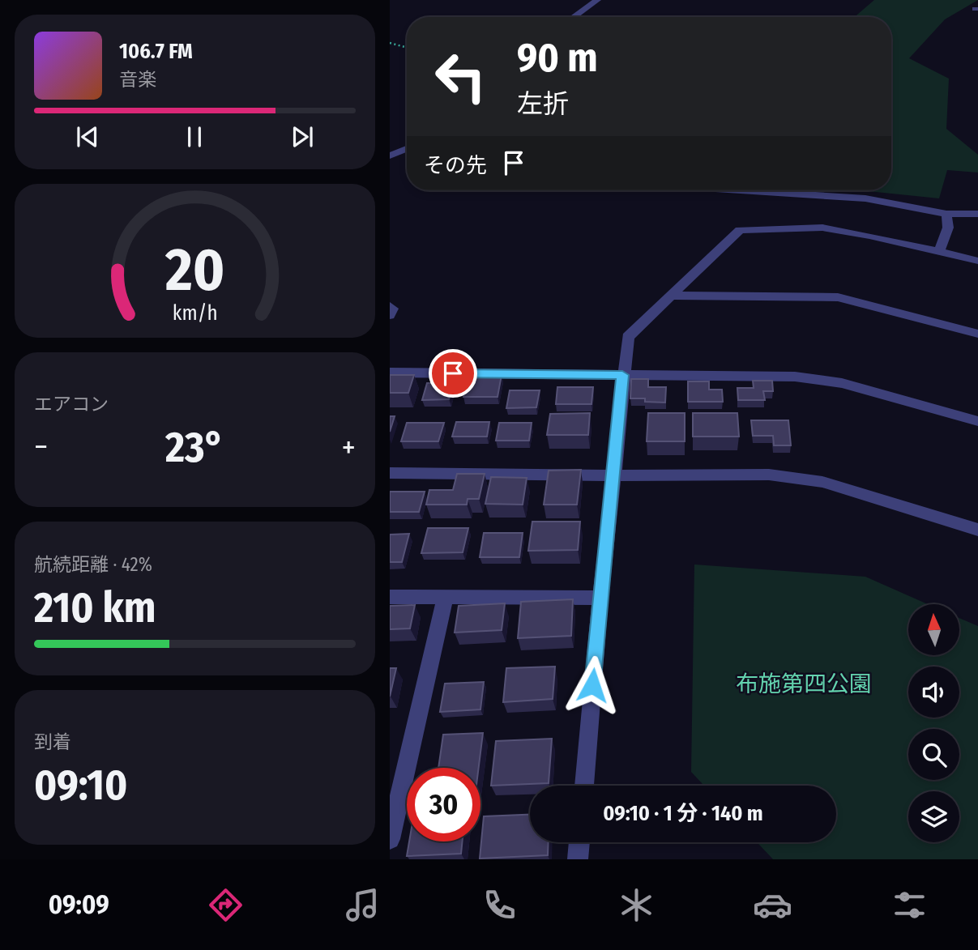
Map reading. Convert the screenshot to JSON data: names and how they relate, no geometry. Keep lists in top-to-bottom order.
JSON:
{
  "parks": ["布施第四公園"],
  "north": "top",
  "page": {
    "turn": ["90 m", "左折"],
    "song": ["106.7 FM", "音楽"],
    "then": "その先",
    "tile": [
      "エアコン",
      ["航続距離 · 42%", "210 km"],
      ["到着", "09:10"]
    ],
    "heat": ["−", "23°", "+"],
    "limit": "30",
    "trip": "09:10 · 1 分 · 140 m",
    "tabs": "09:09",
    "gauge": ["20", "km/h"]
  }
}
